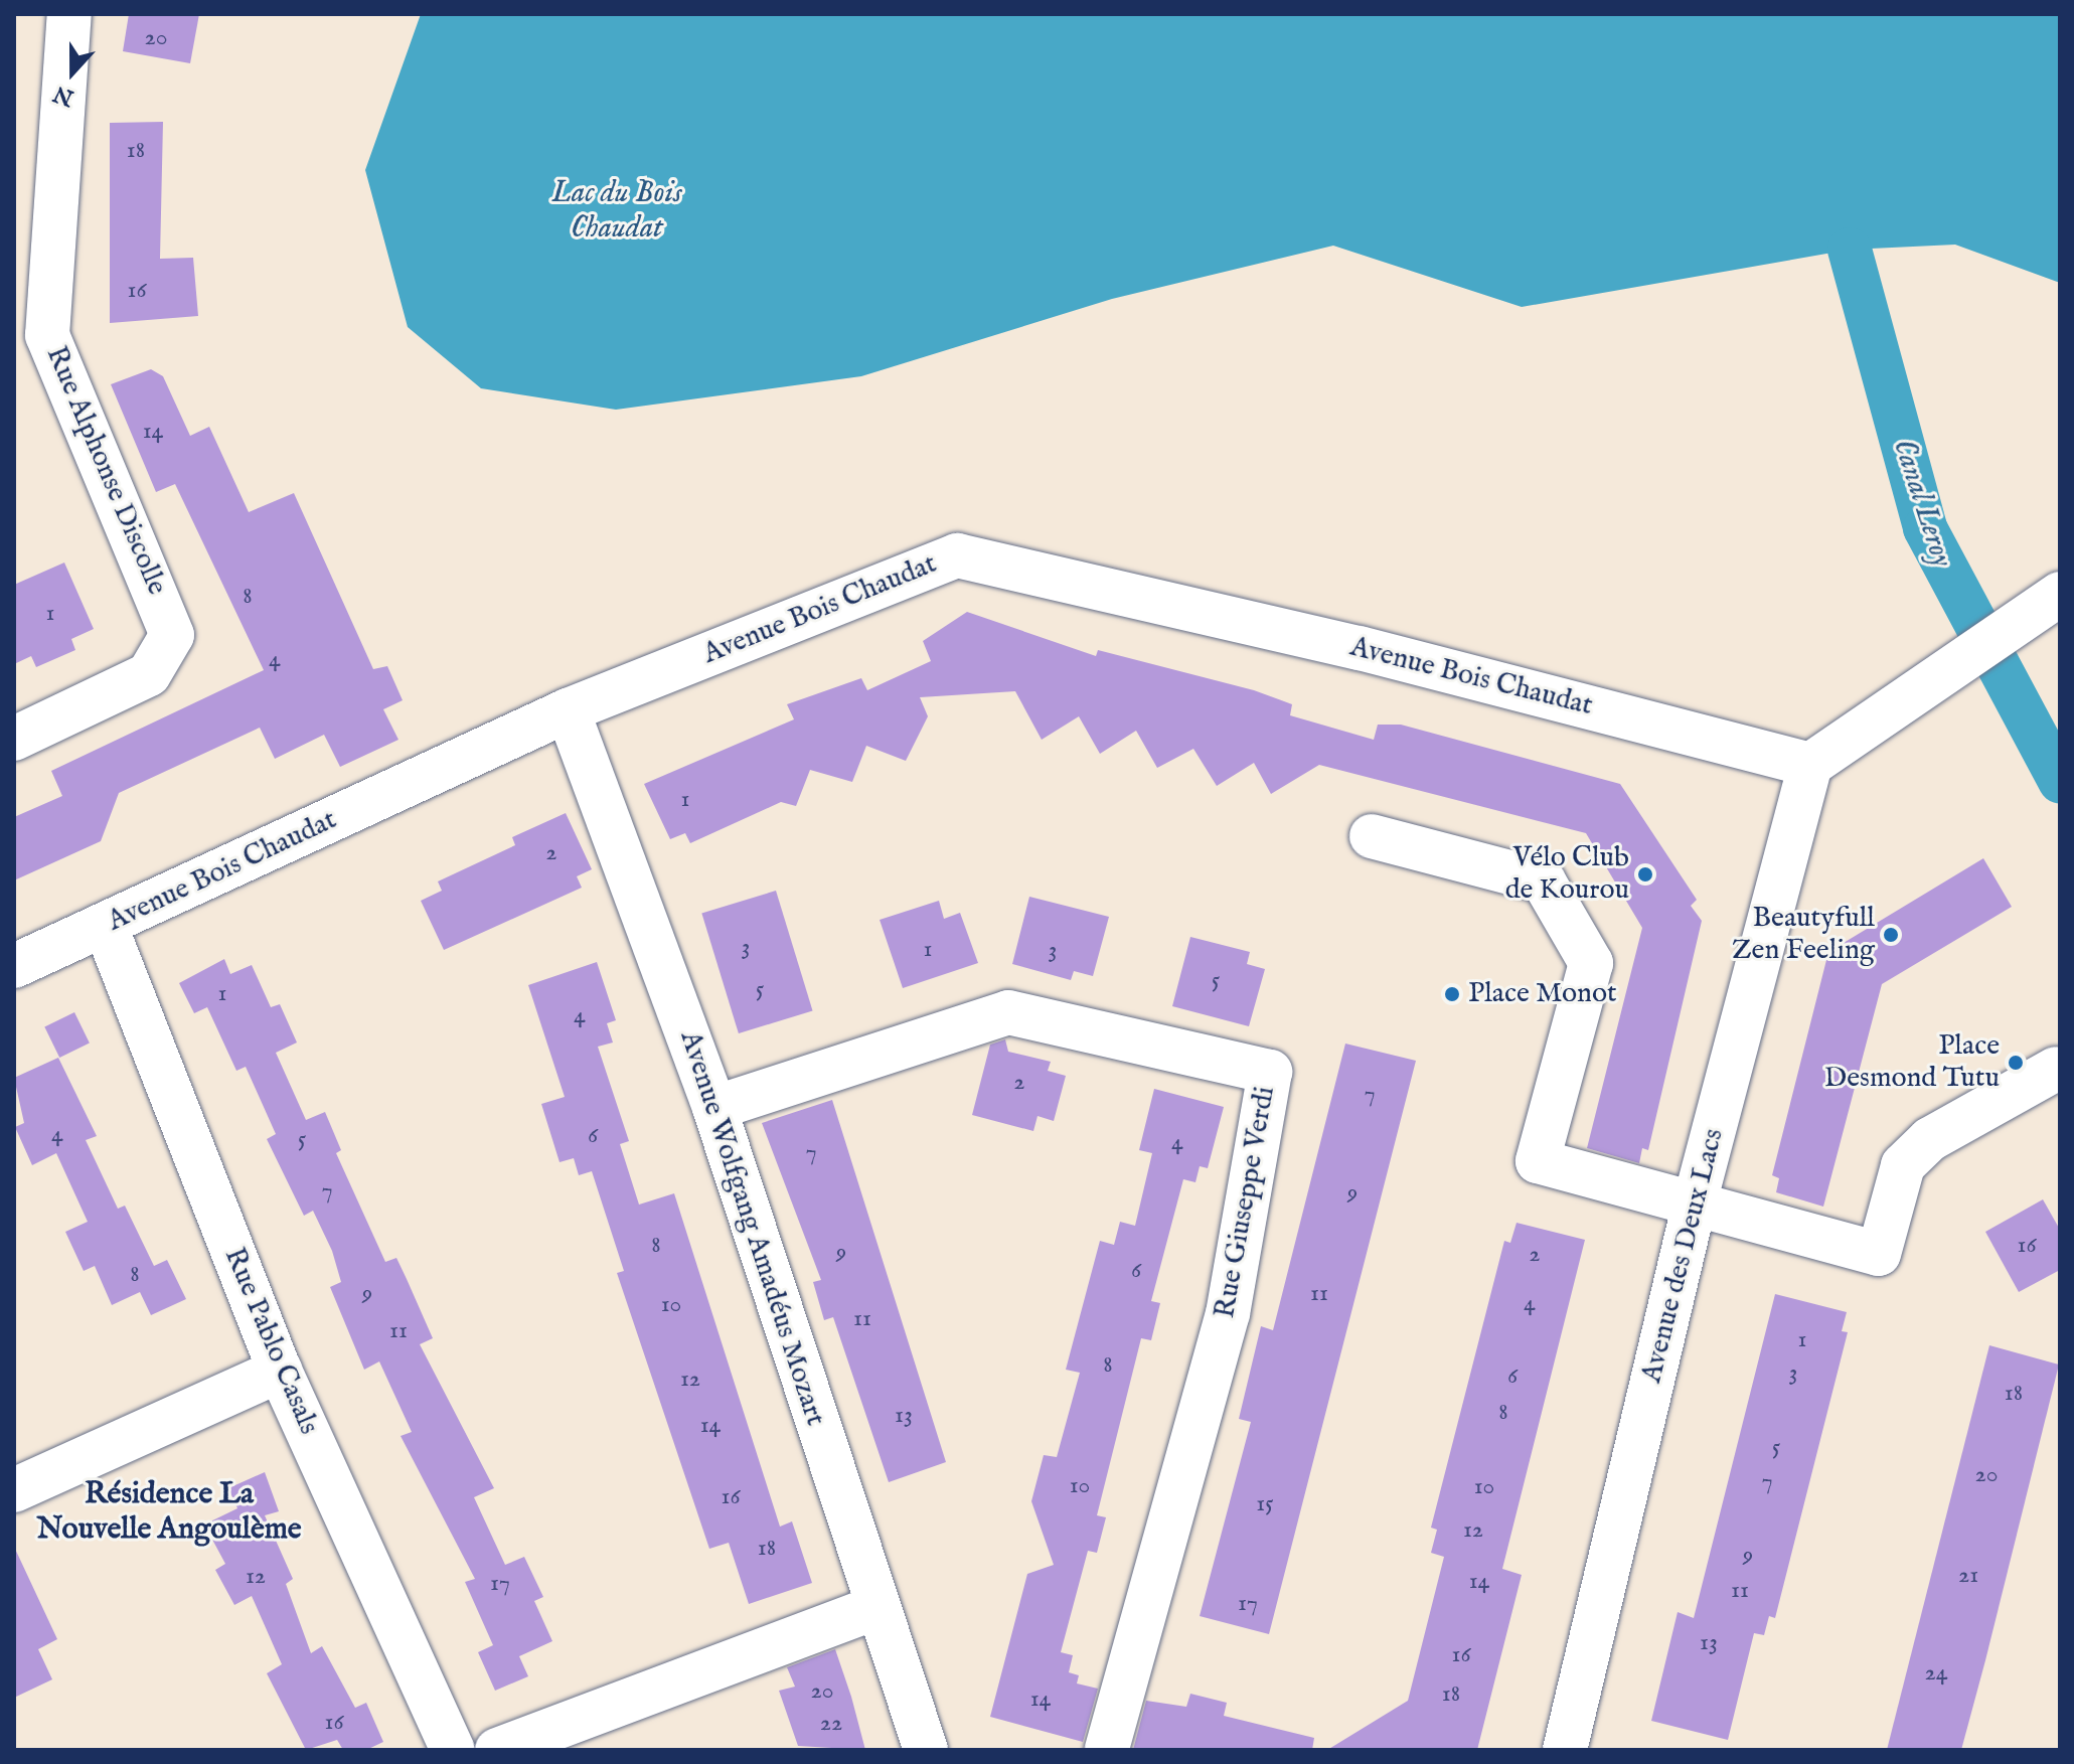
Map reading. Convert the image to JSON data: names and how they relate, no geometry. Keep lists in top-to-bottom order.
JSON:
{
  "streets": {
    "street": [
      "Rue Alphonse Discolle",
      "Avenue Bois Chaudat",
      "Rue Giuseppe Verdi",
      "Avenue Wolfgang Amadéus Mozart",
      "Avenue des Deux Lacs",
      "Rue Pablo Casals"
    ]
  },
  "crossings": [
    ["Avenue Bois Chaudat", "Avenue Wolfgang Amadéus Mozart"],
    ["Avenue Bois Chaudat", "Avenue des Deux Lacs"],
    ["Avenue Bois Chaudat", "Rue Pablo Casals"],
    ["Rue Giuseppe Verdi", "Avenue Wolfgang Amadéus Mozart"]
  ],
  "districts": ["Résidence La Nouvelle Angoulème"],
  "water": ["Lac du Bois Chaudat", "Canal Leroy"],
  "places": [
    "Vélo Club de Kourou",
    "Beautyfull Zen Feeling",
    "Place Monot",
    "Place Desmond Tutu"
  ],
  "house_numbers": [
    "20",
    "18",
    "16",
    "14",
    "8",
    "1",
    "4",
    "1",
    "2",
    "3",
    "1",
    "3",
    "5",
    "5",
    "1",
    "4",
    "2",
    "7",
    "4",
    "6",
    "5",
    "4",
    "7",
    "7",
    "9",
    "8",
    "16",
    "9",
    "2",
    "6",
    "8",
    "9",
    "11",
    "4",
    "10",
    "11",
    "11",
    "1",
    "8",
    "3",
    "6",
    "12",
    "18",
    "8",
    "13",
    "14",
    "5",
    "20",
    "7",
    "10",
    "10",
    "16",
    "15",
    "12",
    "18",
    "9",
    "21",
    "12",
    "14",
    "17",
    "11",
    "17",
    "13",
    "16",
    "24",
    "20",
    "18",
    "14",
    "16",
    "22"
  ],
  "north": "bottom"
}
